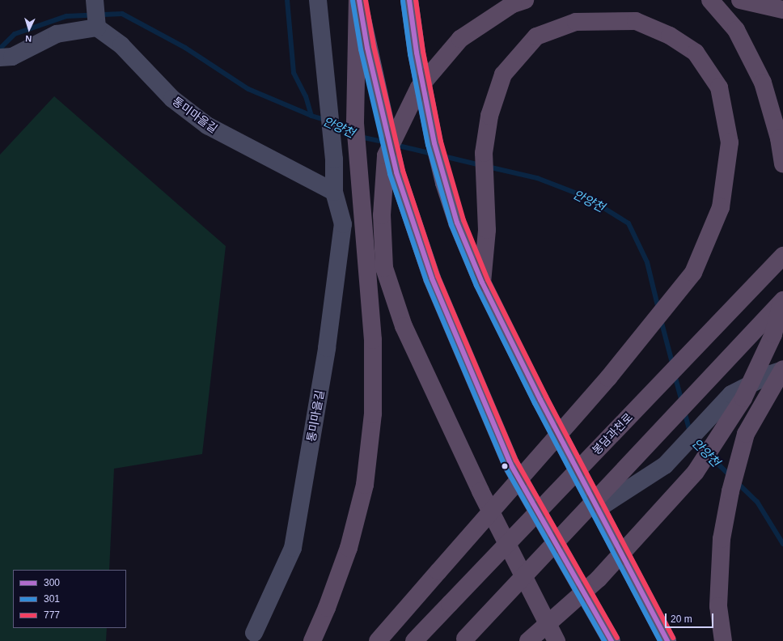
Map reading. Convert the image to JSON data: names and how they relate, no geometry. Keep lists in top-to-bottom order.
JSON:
{
  "streets": {
    "highway": ["봉담과천로"],
    "street": ["통미마을길"]
  },
  "water": ["안양천"],
  "lines": ["transit line 300", "transit line 777", "transit line 301"],
  "legend": ["300", "301", "777"],
  "scale_bar": "20 m",
  "north": "bottom"
}
